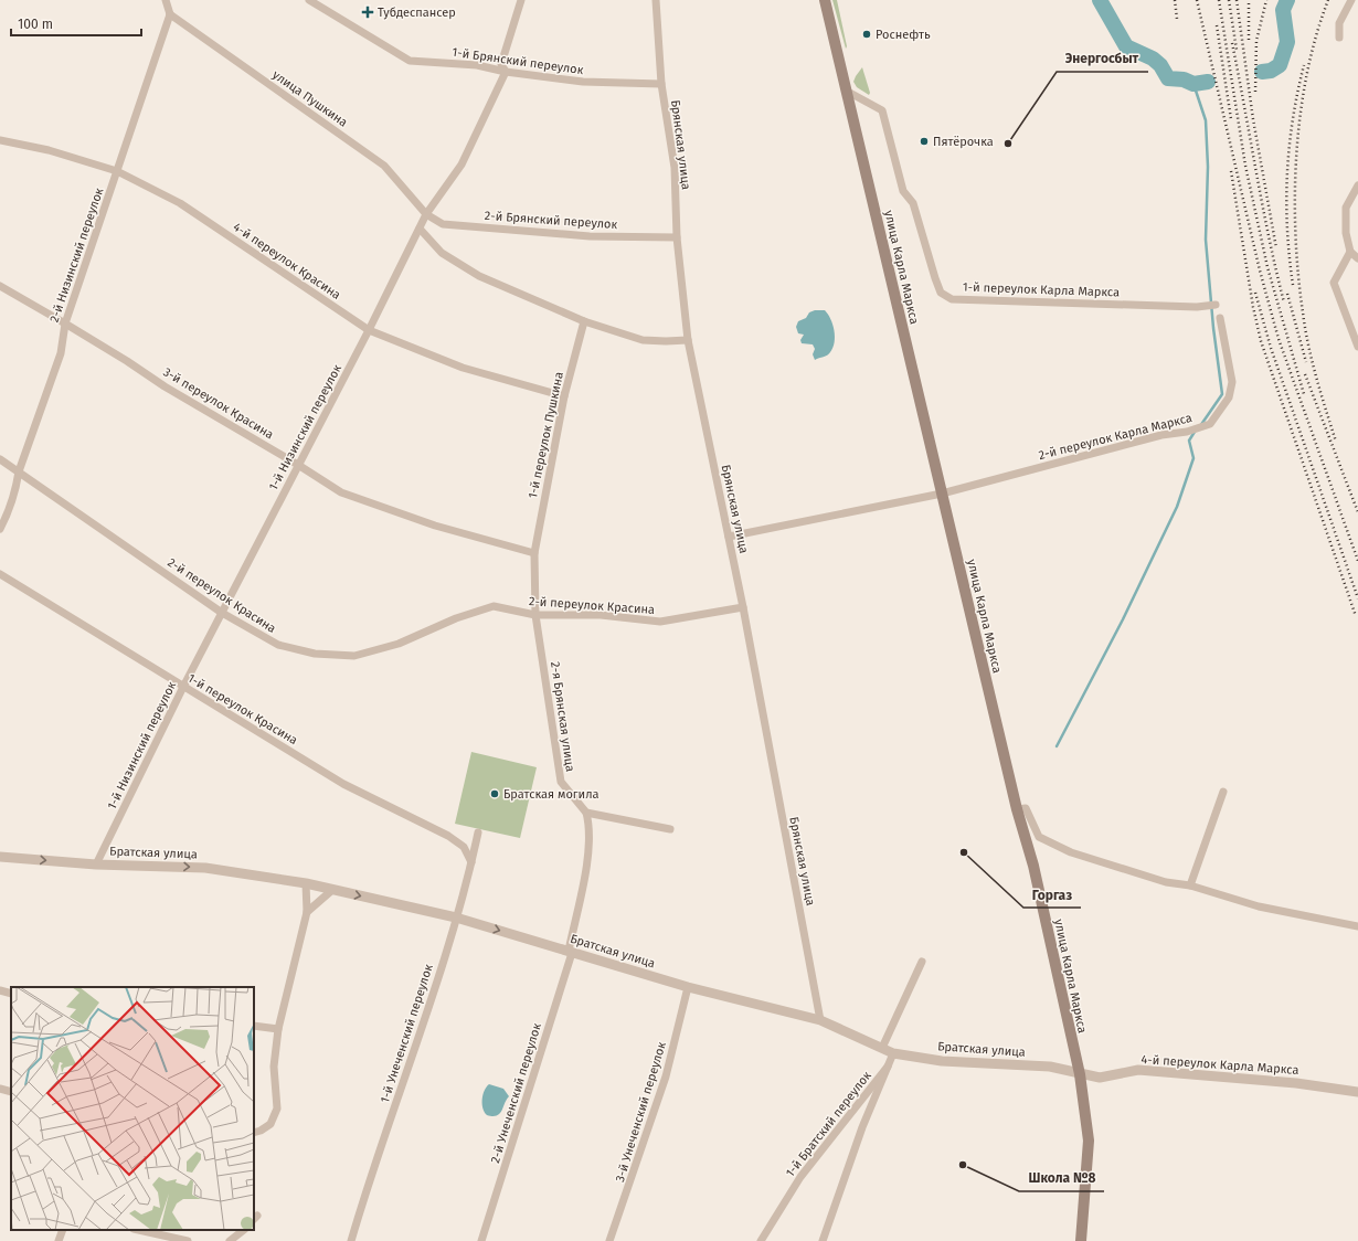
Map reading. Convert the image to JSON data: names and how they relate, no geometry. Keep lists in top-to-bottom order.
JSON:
{
  "streets": {
    "main road": ["улица Карла Маркса"],
    "street": [
      "1-й Брянский переулок",
      "улица Пушкина",
      "Брянская улица",
      "2-й Брянский переулок",
      "2-й Низинский переулок",
      "4-й переулок Красина",
      "1-й переулок Карла Маркса",
      "3-й переулок Красина",
      "1-й Низинский переулок",
      "1-й переулок Пушкина",
      "2-й переулок Карла Маркса",
      "2-й переулок Красина",
      "1-й переулок Красина",
      "2-я Брянская улица",
      "Братская улица",
      "1-й Унеченский переулок",
      "4-й переулок Карла Маркса",
      "2-й Унеченский переулок",
      "3-й Унеченский переулок",
      "1-й Братский переулок"
    ]
  },
  "crossings": [
    ["1-й Брянский переулок", "Брянская улица"],
    ["1-й Брянский переулок", "1-й Низинский переулок"],
    ["улица Пушкина", "2-й Брянский переулок"],
    ["улица Пушкина", "2-й Низинский переулок"],
    ["улица Пушкина", "1-й Низинский переулок"],
    ["Брянская улица", "2-й Брянский переулок"],
    ["Брянская улица", "2-й переулок Карла Маркса"],
    ["Брянская улица", "2-й переулок Красина"],
    ["Брянская улица", "Братская улица"],
    ["2-й Брянский переулок", "1-й Низинский переулок"],
    ["2-й Низинский переулок", "4-й переулок Красина"],
    ["2-й Низинский переулок", "3-й переулок Красина"],
    ["2-й Низинский переулок", "2-й переулок Красина"],
    ["4-й переулок Красина", "1-й Низинский переулок"],
    ["4-й переулок Красина", "1-й переулок Пушкина"],
    ["улица Карла Маркса", "1-й переулок Карла Маркса"],
    ["улица Карла Маркса", "2-й переулок Карла Маркса"],
    ["улица Карла Маркса", "Братская улица"],
    ["улица Карла Маркса", "4-й переулок Карла Маркса"],
    ["3-й переулок Красина", "1-й Низинский переулок"],
    ["3-й переулок Красина", "1-й переулок Пушкина"],
    ["1-й Низинский переулок", "2-й переулок Красина"],
    ["1-й Низинский переулок", "1-й переулок Красина"],
    ["1-й Низинский переулок", "Братская улица"],
    ["1-й переулок Пушкина", "2-й переулок Красина"],
    ["1-й переулок Пушкина", "2-я Брянская улица"],
    ["2-й переулок Красина", "2-я Брянская улица"],
    ["1-й переулок Красина", "1-й Унеченский переулок"],
    ["Братская улица", "1-й Унеченский переулок"],
    ["Братская улица", "4-й переулок Карла Маркса"],
    ["Братская улица", "2-й Унеченский переулок"],
    ["Братская улица", "3-й Унеченский переулок"],
    ["Братская улица", "1-й Братский переулок"]
  ],
  "one_way": ["Братская улица"],
  "places": {
    "health": ["Тубдеспансер"],
    "other": [
      "Роснефть",
      "Пятёрочка",
      "Энергосбыт",
      "Братская могила",
      "Горгаз",
      "Школа №8"
    ]
  },
  "scale_bar": "100 m"
}
